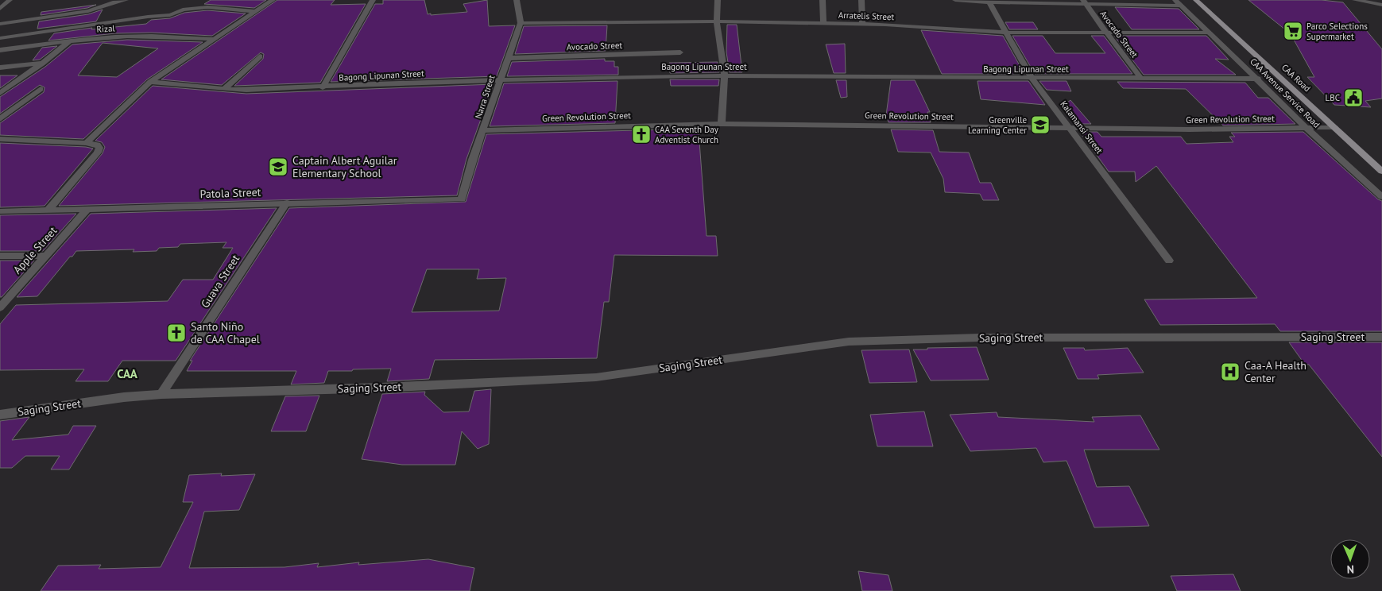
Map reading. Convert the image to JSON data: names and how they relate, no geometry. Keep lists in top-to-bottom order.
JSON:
{
  "streets": {
    "main road": ["CAA Road"],
    "street": [
      "Arratelis Street",
      "Rizal",
      "Avocado Street",
      "Bagong Lipunan Street",
      "CAA Avenue Service Road",
      "Narra Street",
      "Green Revolution Street",
      "Kalamansi Street",
      "Patola Street",
      "Apple Street",
      "Guava Street",
      "Saging Street"
    ]
  },
  "crossings": [
    ["Arratelis Street", "Avocado Street"],
    ["Arratelis Street", "CAA Avenue Service Road"],
    ["Arratelis Street", "Narra Street"],
    ["Arratelis Street", "Kalamansi Street"],
    ["Avocado Street", "Bagong Lipunan Street"],
    ["Avocado Street", "Narra Street"],
    ["Bagong Lipunan Street", "CAA Avenue Service Road"],
    ["Bagong Lipunan Street", "Narra Street"],
    ["Bagong Lipunan Street", "Kalamansi Street"],
    ["CAA Road", "Green Revolution Street"],
    ["CAA Avenue Service Road", "Green Revolution Street"],
    ["Narra Street", "Green Revolution Street"],
    ["Narra Street", "Patola Street"],
    ["Green Revolution Street", "Kalamansi Street"],
    ["Patola Street", "Apple Street"],
    ["Patola Street", "Guava Street"],
    ["Guava Street", "Saging Street"]
  ],
  "districts": ["CAA"],
  "places": {
    "supermarket": ["Parco Selections Supermarket"],
    "public building": ["LBC"],
    "school or university": ["Greenville Learning Center", "Captain Albert Aguilar Elementary School"],
    "church": ["CAA Seventh Day Adventist Church", "Santo Niño de CAA Chapel"],
    "hospital": ["Caa-A Health Center"]
  },
  "north": "bottom"
}
